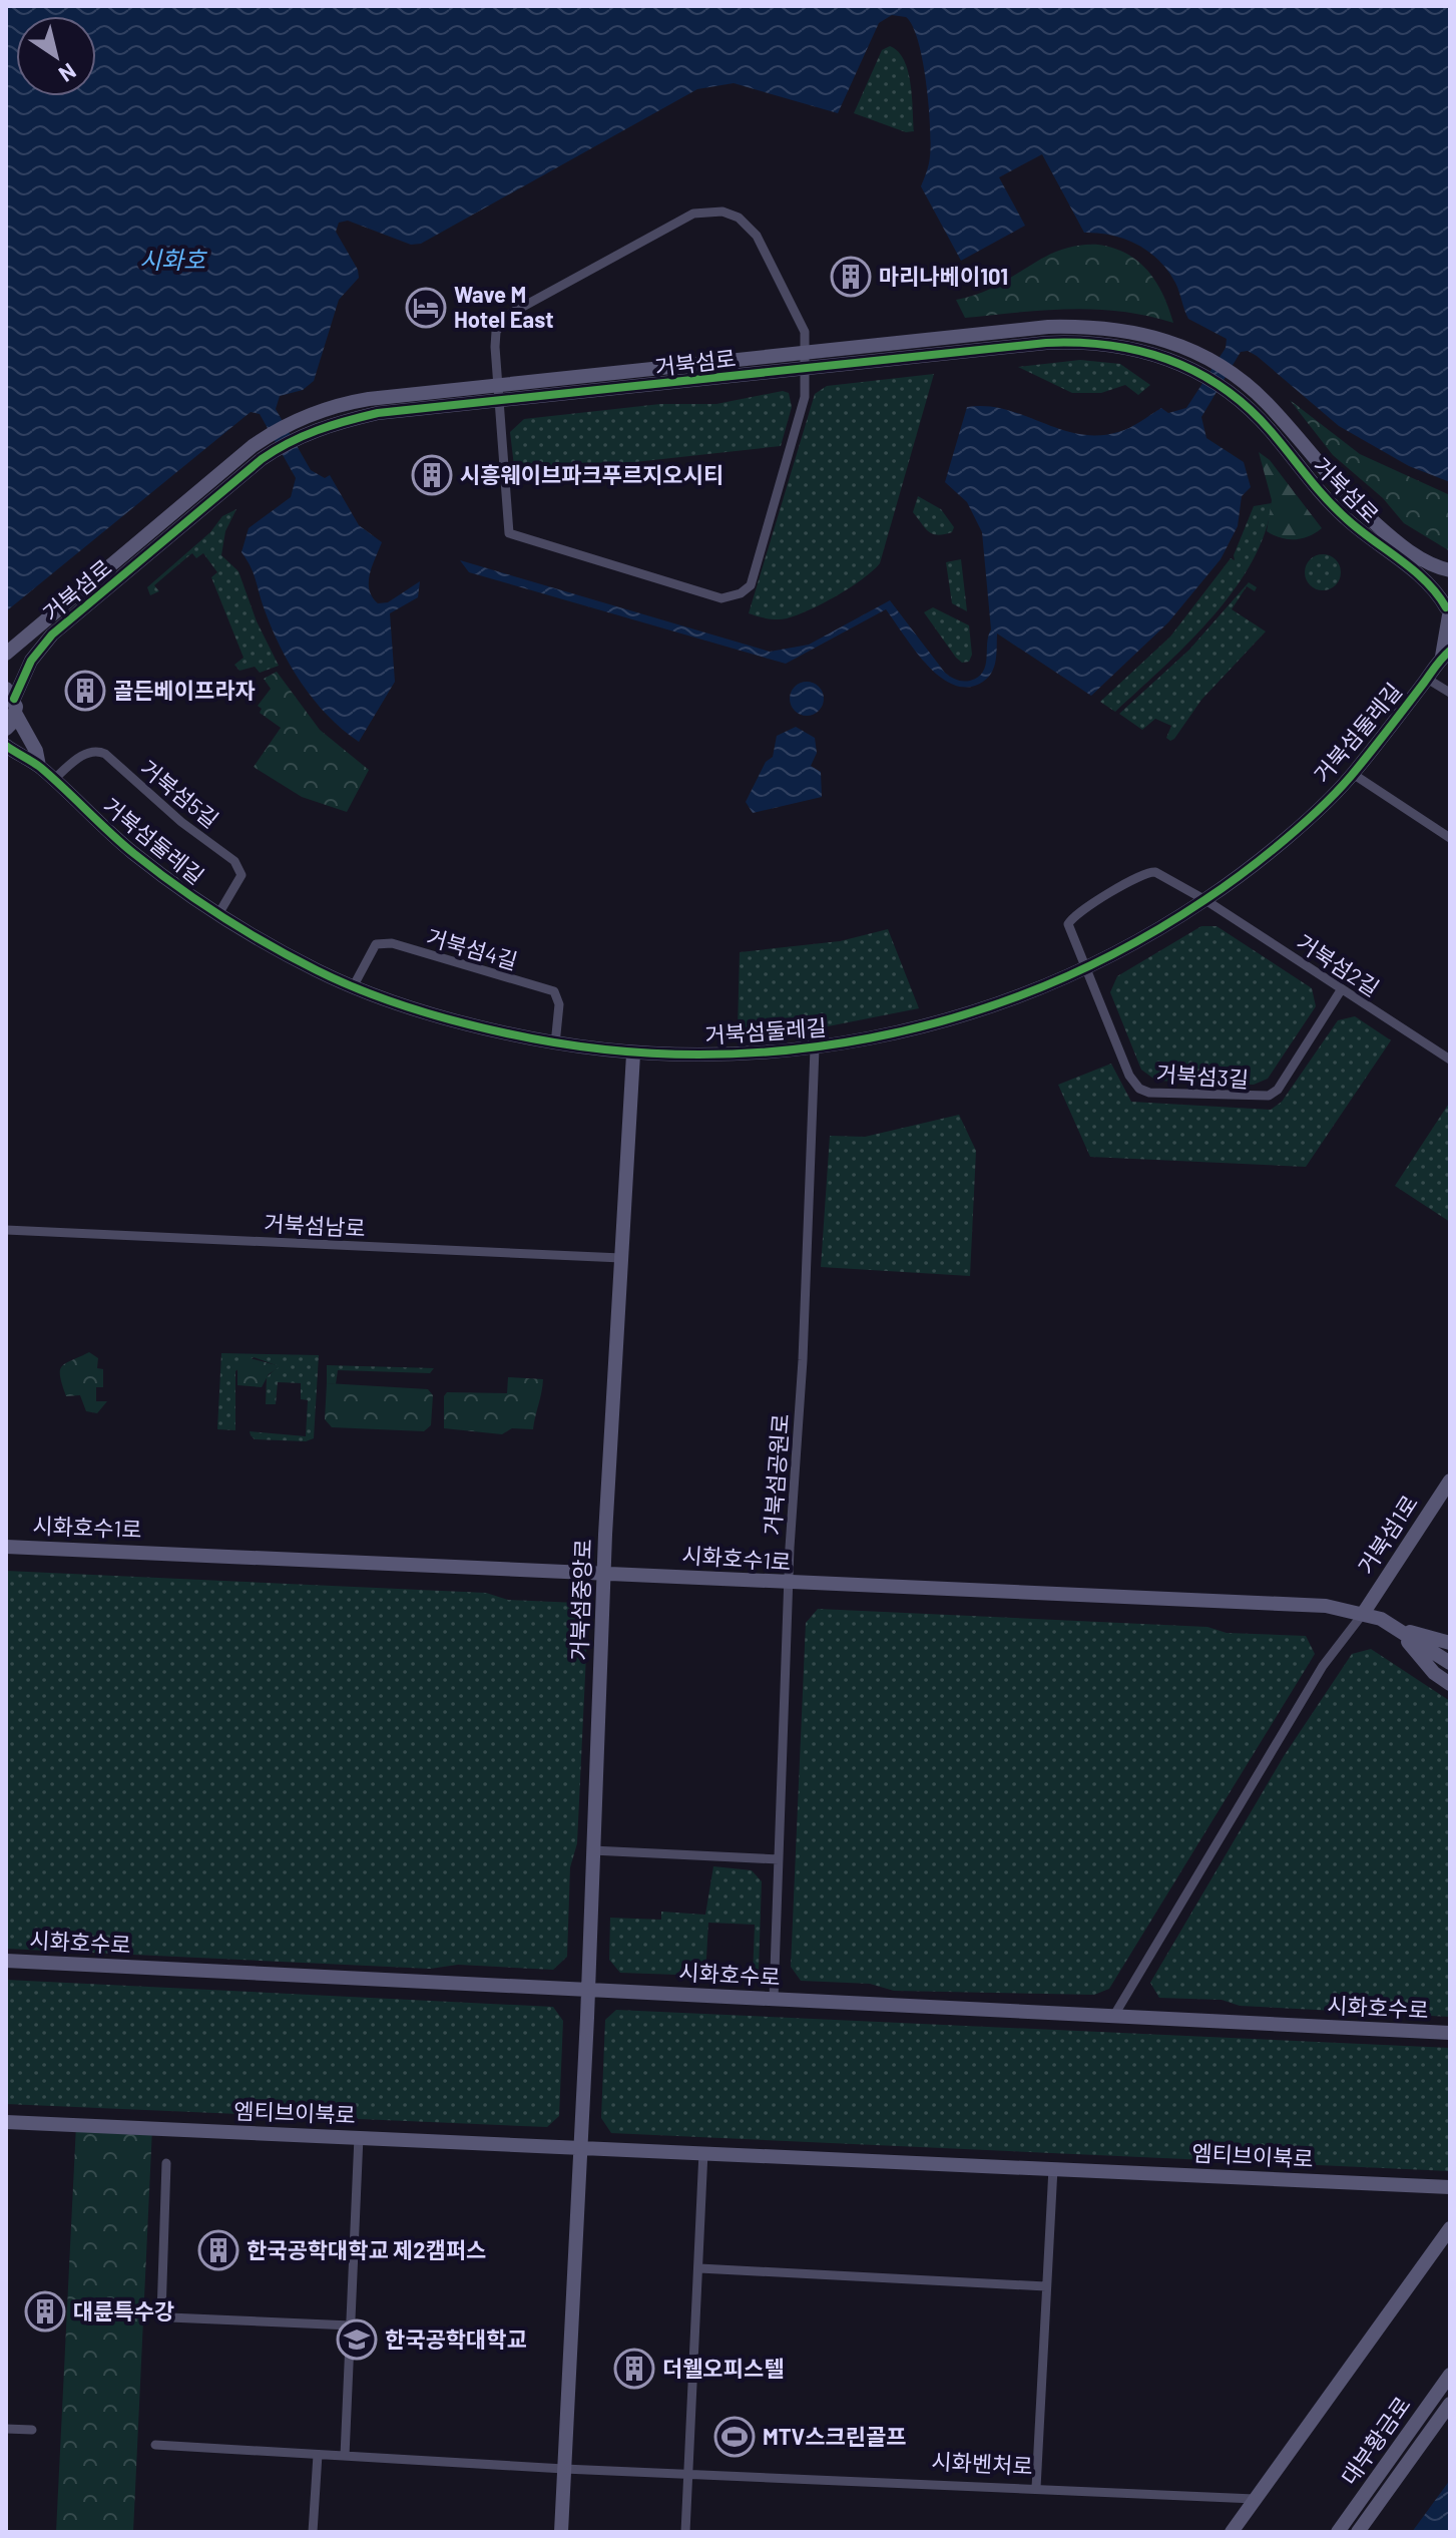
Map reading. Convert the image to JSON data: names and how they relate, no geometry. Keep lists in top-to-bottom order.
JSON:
{
  "streets": {
    "street": [
      "거북섬로",
      "거북섬둘레길",
      "거북섬5길",
      "거북섬4길",
      "거북섬2길",
      "거북섬3길",
      "거북섬남로",
      "거북섬공원로",
      "시화호수1로",
      "거북섬1로",
      "거북섬중앙로",
      "시화호수로",
      "엠티브이북로",
      "대부황금로",
      "시화벤처로"
    ]
  },
  "crossings": [
    ["거북섬둘레길", "거북섬5길"],
    ["거북섬둘레길", "거북섬4길"],
    ["거북섬둘레길", "거북섬2길"],
    ["거북섬둘레길", "거북섬3길"],
    ["거북섬둘레길", "거북섬공원로"],
    ["거북섬둘레길", "거북섬중앙로"],
    ["거북섬2길", "거북섬3길"],
    ["거북섬남로", "거북섬중앙로"],
    ["거북섬공원로", "시화호수1로"],
    ["거북섬공원로", "시화호수로"],
    ["시화호수1로", "거북섬1로"],
    ["시화호수1로", "거북섬중앙로"],
    ["거북섬중앙로", "시화호수로"],
    ["거북섬중앙로", "엠티브이북로"]
  ],
  "water": ["시화호"],
  "places": {
    "building": [
      "마리나베이101",
      "시흥웨이브파크푸르지오시티",
      "골든베이프라자",
      "한국공학대학교 제2캠퍼스",
      "대륜특수강",
      "더웰오피스텔"
    ],
    "hotel": ["Wave M Hotel East"],
    "school or university": ["한국공학대학교"],
    "sports": ["MTV스크린골프"]
  },
  "north": "bottom right"
}
